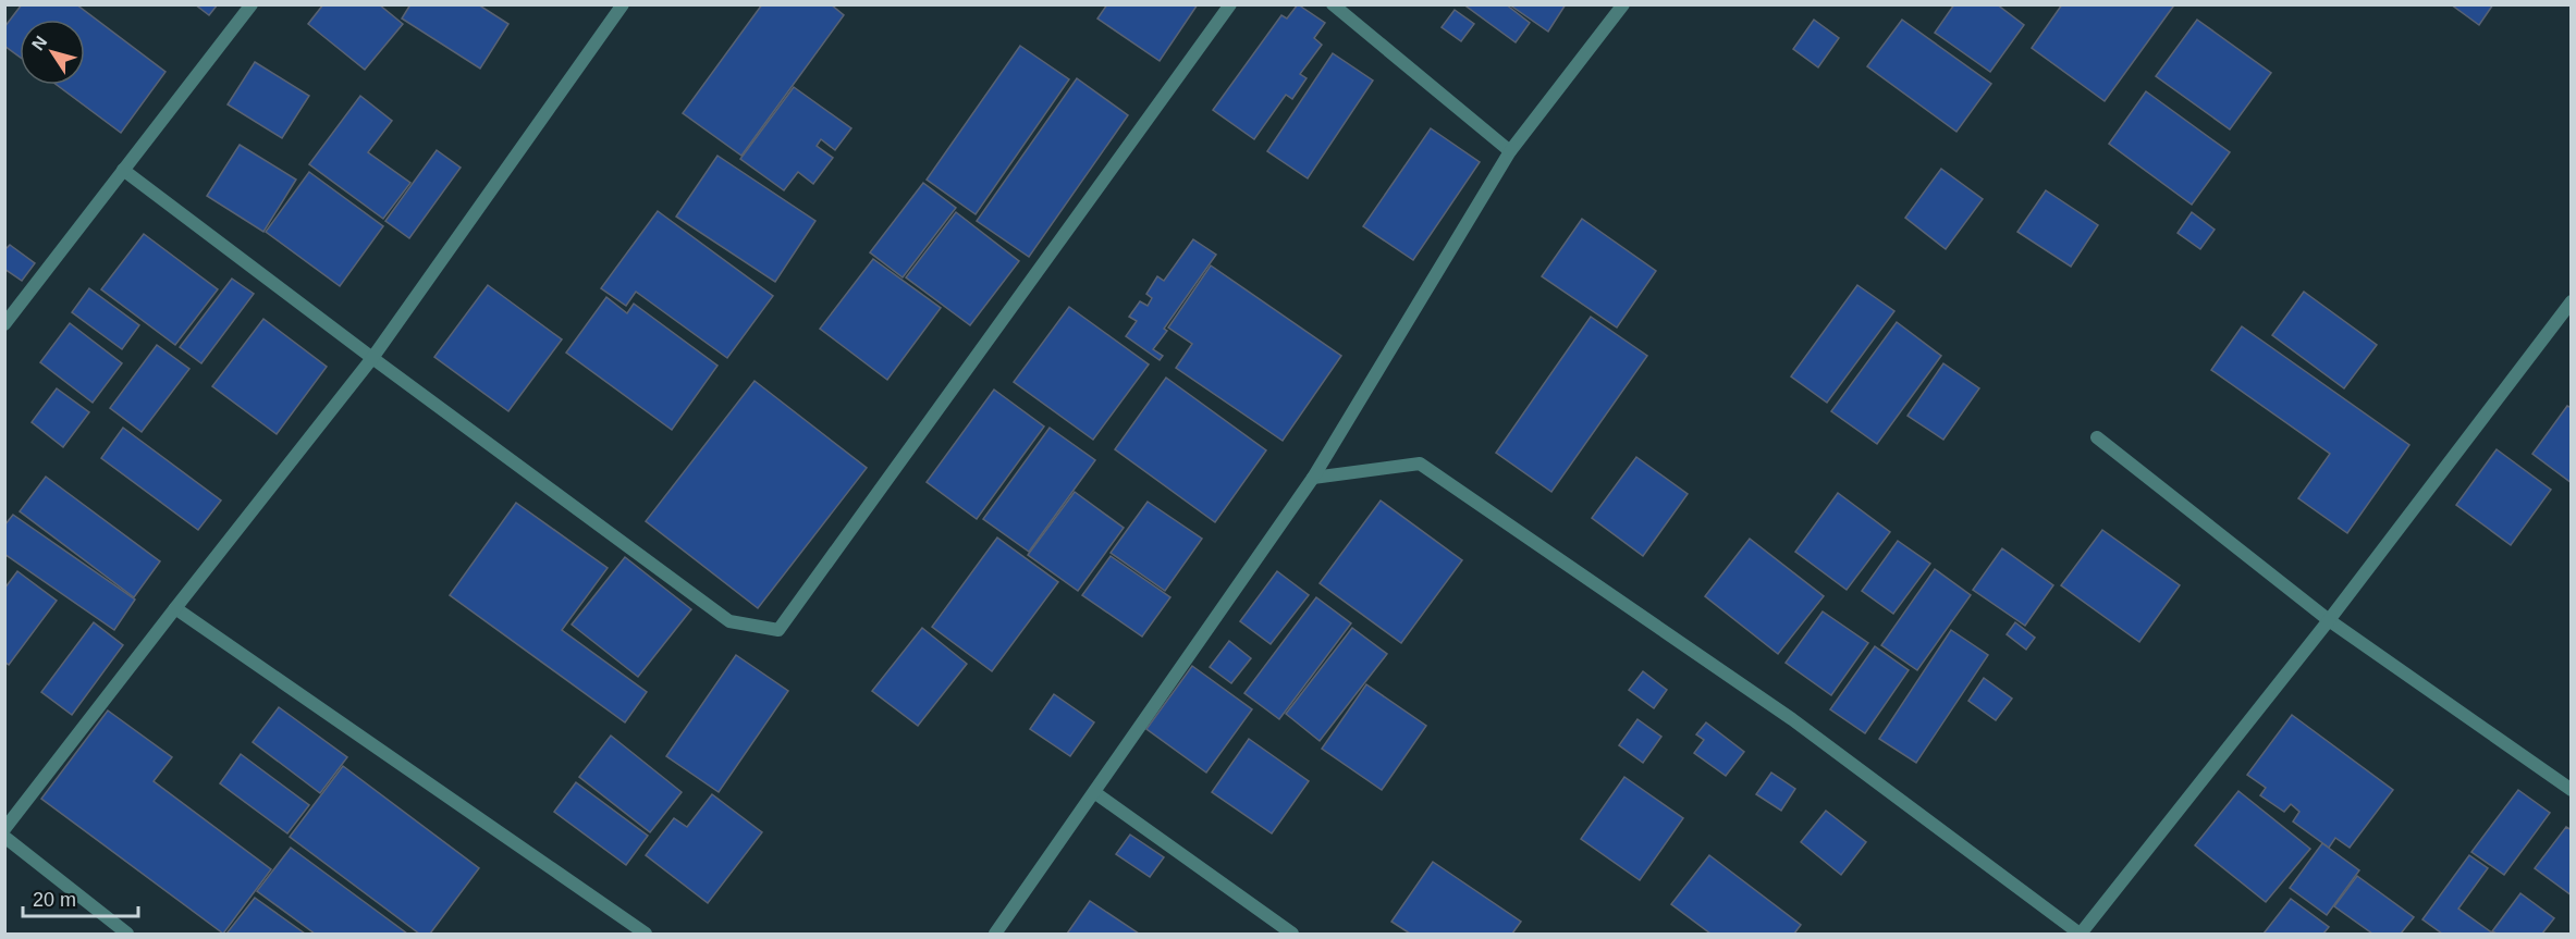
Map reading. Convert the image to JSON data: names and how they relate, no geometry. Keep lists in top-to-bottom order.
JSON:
{
  "scale_bar": "20 m",
  "north": "top left"
}
